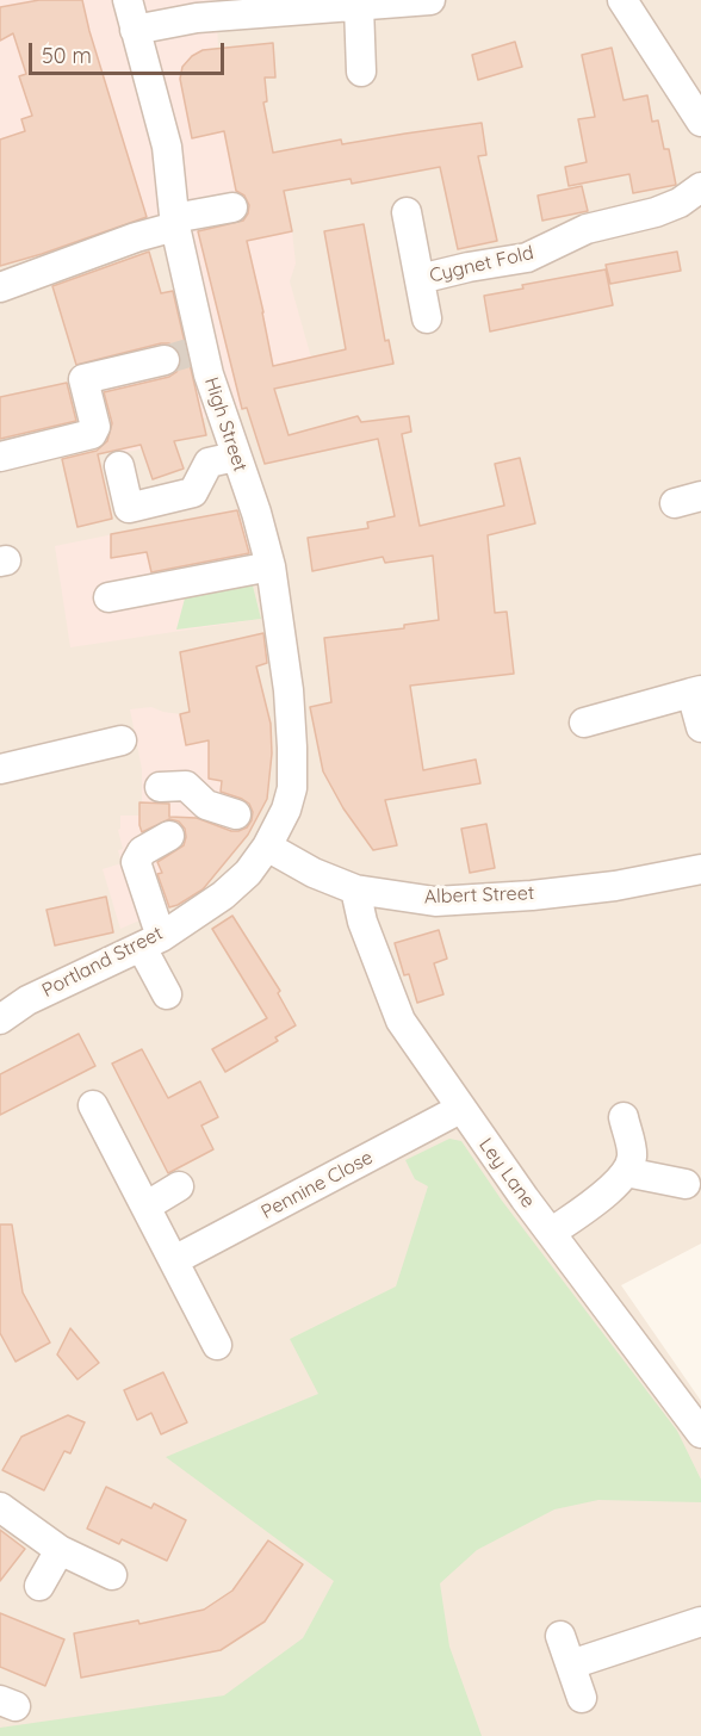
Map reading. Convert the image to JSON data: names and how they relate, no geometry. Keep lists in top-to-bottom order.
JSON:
{
  "streets": {
    "street": [
      "Cygnet Fold",
      "High Street",
      "Albert Street",
      "Portland Street",
      "Ley Lane",
      "Pennine Close"
    ]
  },
  "crossings": [
    ["High Street", "Albert Street"],
    ["High Street", "Portland Street"],
    ["Albert Street", "Portland Street"],
    ["Albert Street", "Ley Lane"],
    ["Ley Lane", "Pennine Close"]
  ],
  "scale_bar": "50 m"
}
